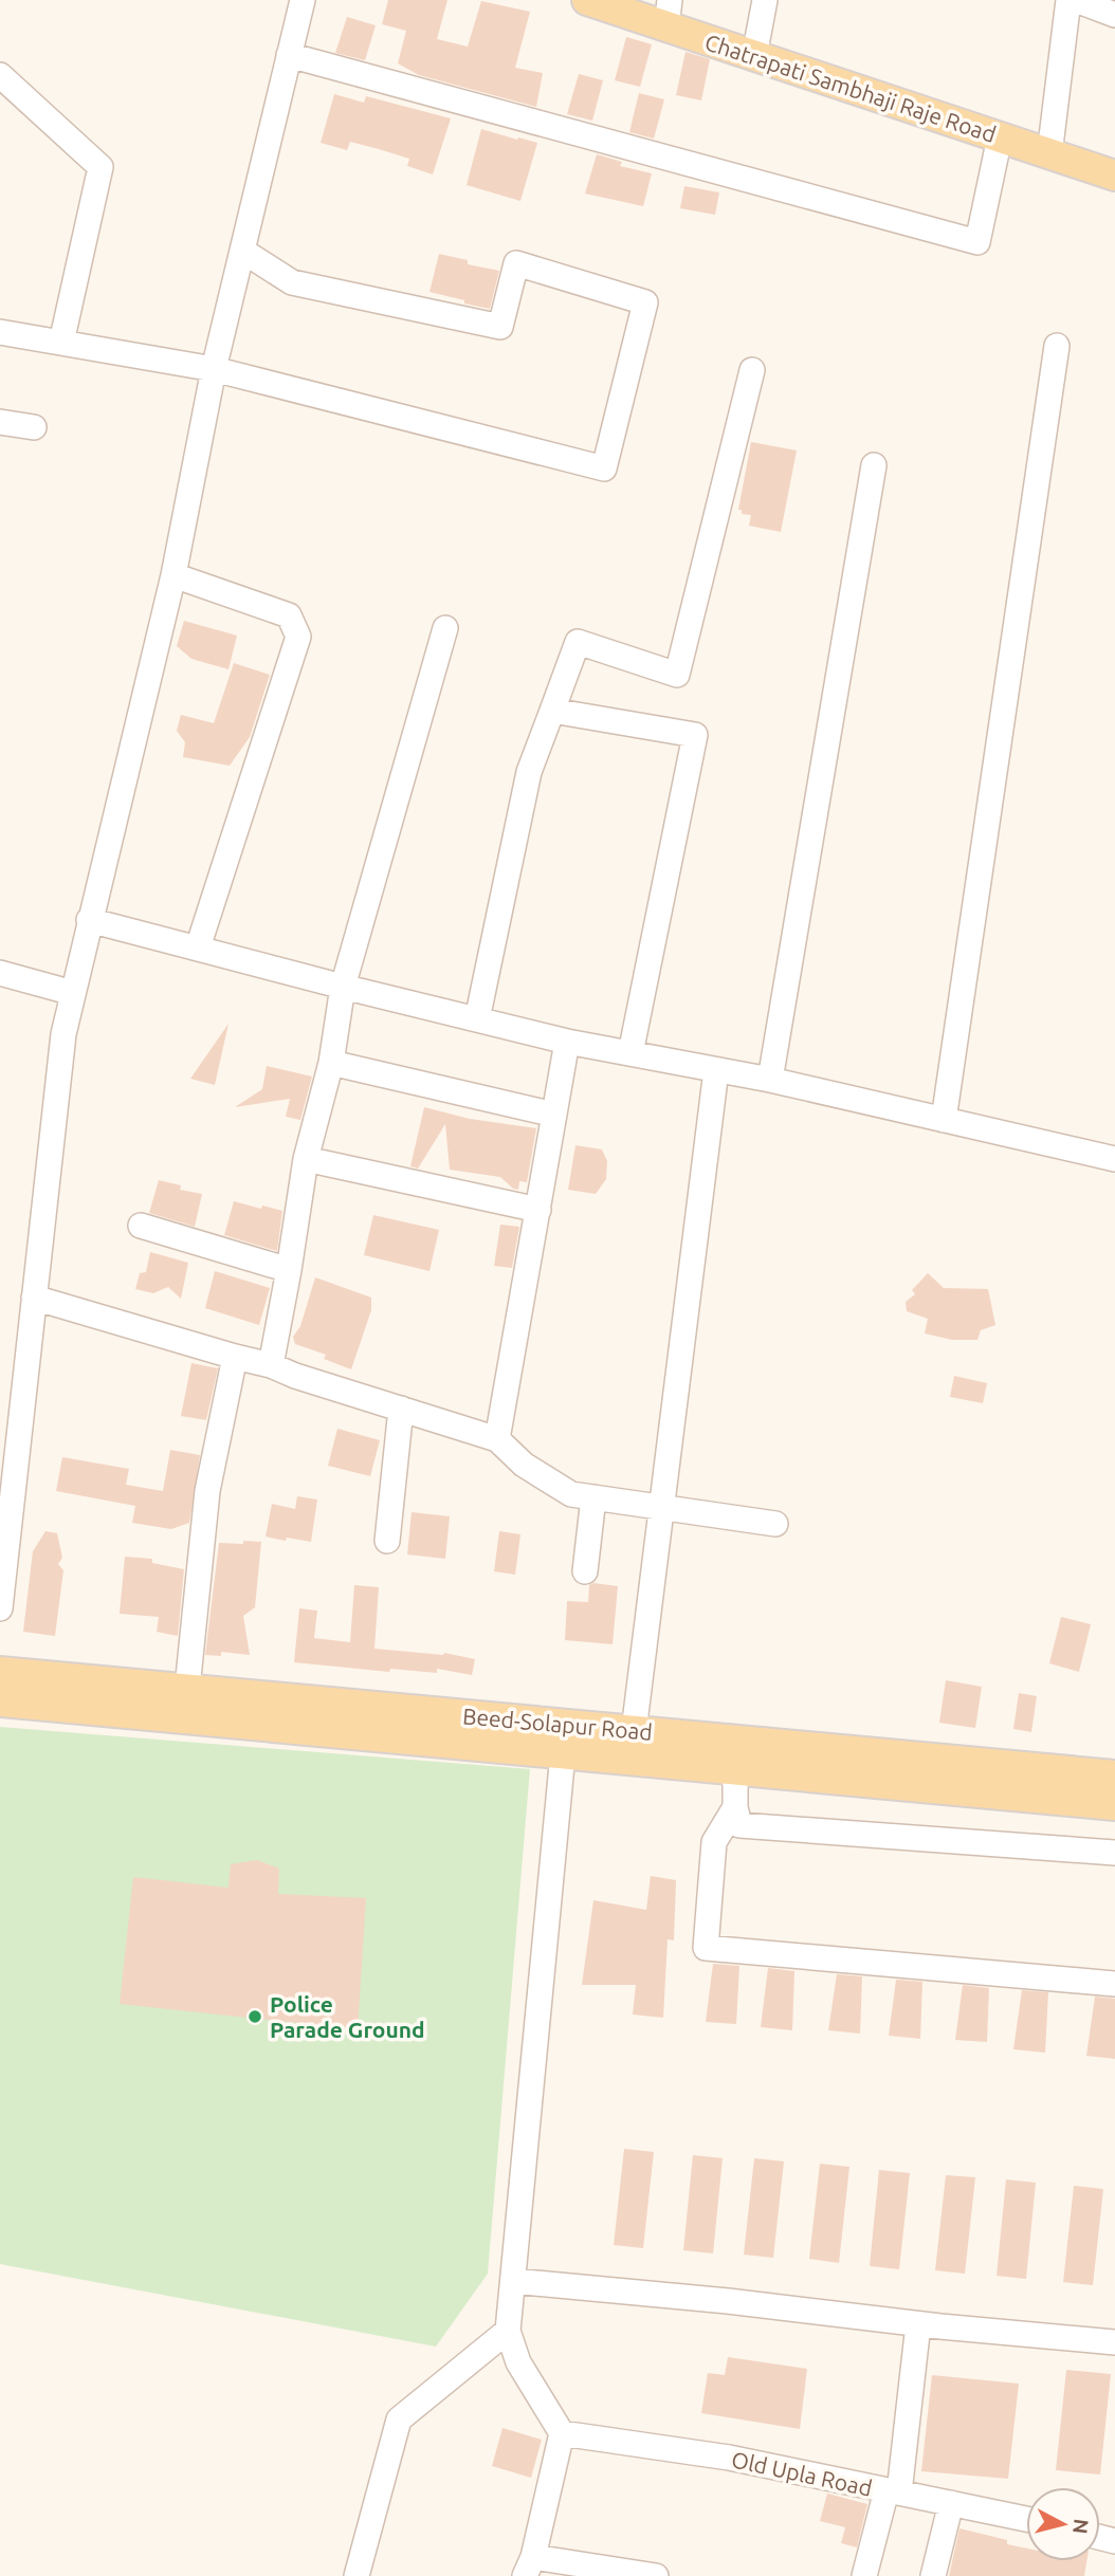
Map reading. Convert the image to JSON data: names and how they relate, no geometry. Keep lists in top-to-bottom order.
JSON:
{
  "streets": {
    "main road": ["Chatrapati Sambhaji Raje Road", "Beed-Solapur Road"],
    "street": ["Old Upla Road"]
  },
  "places": ["Police Parade Ground"],
  "north": "right"
}
